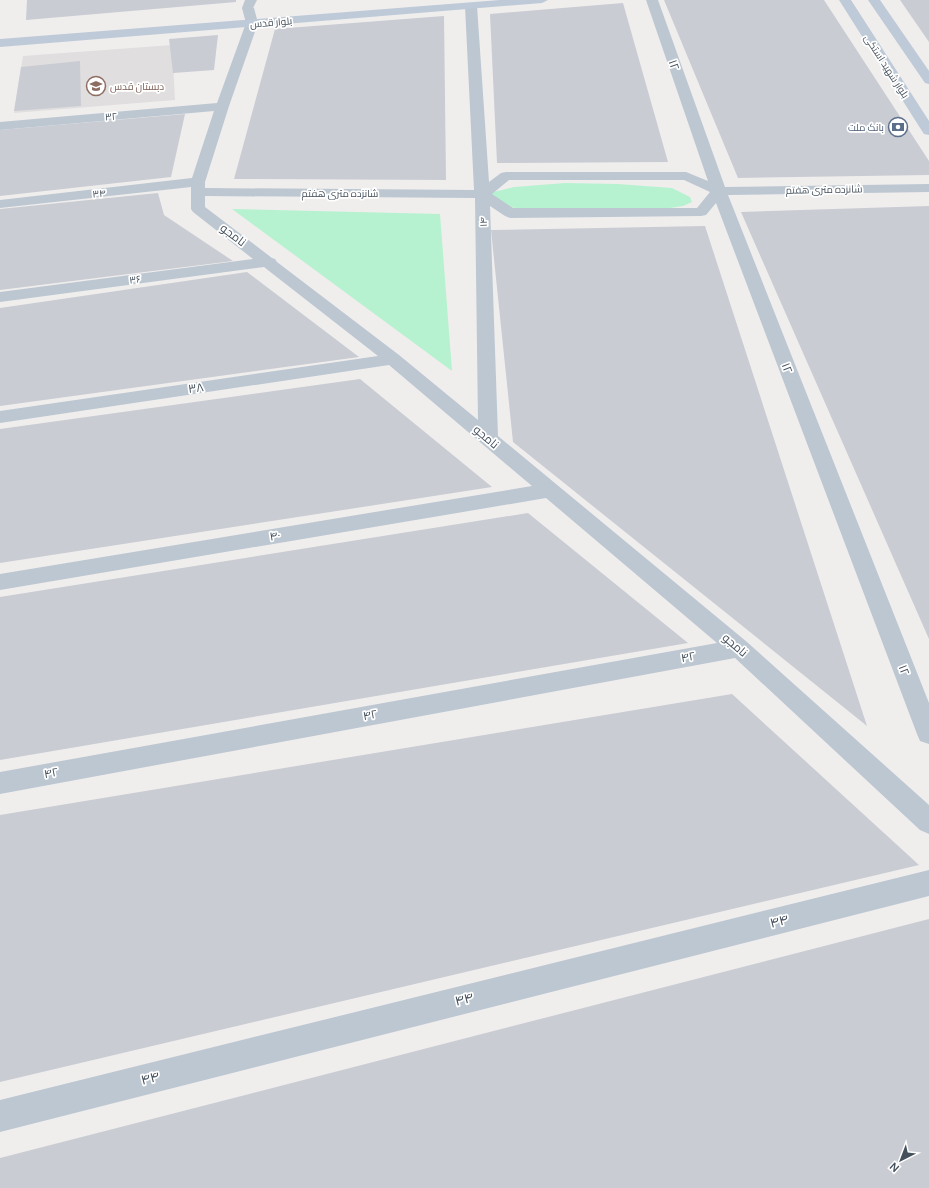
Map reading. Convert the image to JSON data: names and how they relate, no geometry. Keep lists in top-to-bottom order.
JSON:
{
  "streets": {
    "main road": ["بلوار قدس", "بلوار شهید استکی"],
    "street": [
      "۱۲",
      "۳۲",
      "شانزده متری هفتم",
      "۳۴",
      "۱۴",
      "نامجو",
      "۳۶",
      "۳۸",
      "۴۰",
      "۴۲",
      "۴۴"
    ]
  },
  "crossings": [
    ["بلوار قدس", "۱۴"],
    ["بلوار قدس", "نامجو"],
    ["۱۲", "شانزده متری هفتم"],
    ["۳۲", "نامجو"],
    ["شانزده متری هفتم", "۳۴"],
    ["شانزده متری هفتم", "۱۴"],
    ["شانزده متری هفتم", "نامجو"],
    ["۳۴", "نامجو"],
    ["۱۴", "نامجو"],
    ["نامجو", "۳۶"],
    ["نامجو", "۳۸"],
    ["نامجو", "۴۰"],
    ["نامجو", "۴۲"]
  ],
  "places": {
    "school or university": ["دبستان قدس"],
    "bank": ["بانک ملت"]
  },
  "north": "bottom left"
}
